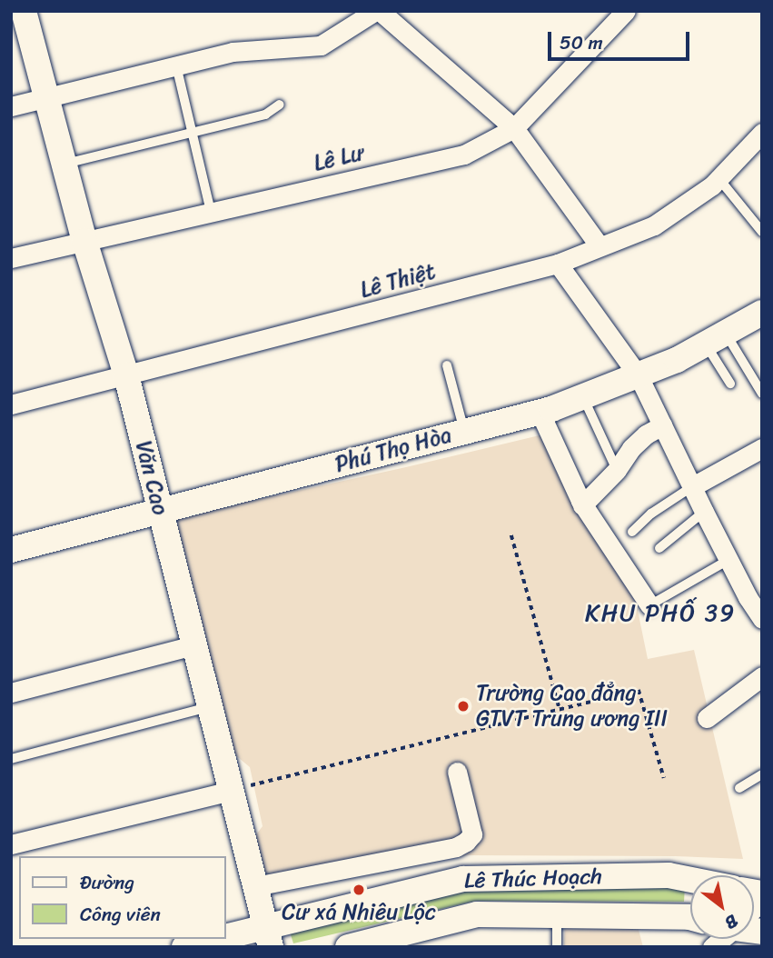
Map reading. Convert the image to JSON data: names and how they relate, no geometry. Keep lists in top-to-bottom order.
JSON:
{
  "streets": {
    "street": [
      "Lê Lư",
      "Lê Thiệt",
      "Phú Thọ Hòa",
      "Văn Cao",
      "Lê Thúc Hoạch"
    ]
  },
  "crossings": [
    ["Lê Lư", "Văn Cao"],
    ["Lê Thiệt", "Văn Cao"],
    ["Phú Thọ Hòa", "Văn Cao"],
    ["Văn Cao", "Lê Thúc Hoạch"]
  ],
  "districts": ["KHU PHỐ 39"],
  "places": ["Trường Cao đẳng GTVT Trung ương III", "Cư xá Nhiêu Lộc"],
  "legend": ["Đường", "Công viên"],
  "scale_bar": "50 m",
  "north": "bottom right"
}
